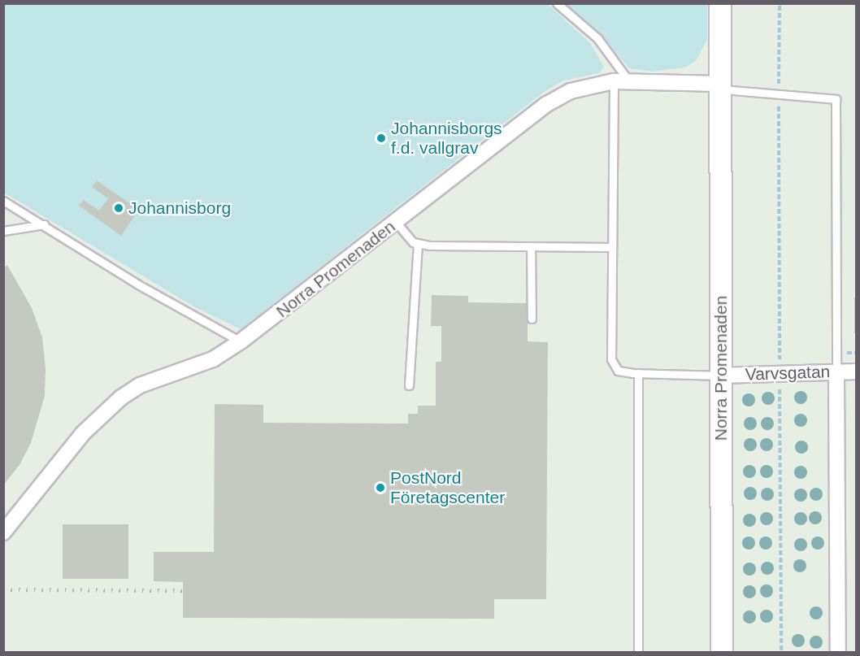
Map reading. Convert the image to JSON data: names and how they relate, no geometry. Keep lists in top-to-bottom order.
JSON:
{
  "streets": {
    "street": ["Norra Promenaden", "Varvsgatan"]
  },
  "crossings": [
    ["Norra Promenaden", "Varvsgatan"]
  ],
  "places": ["Johannisborgs f.d. vallgrav", "Johannisborg", "PostNord Företagscenter"]
}
